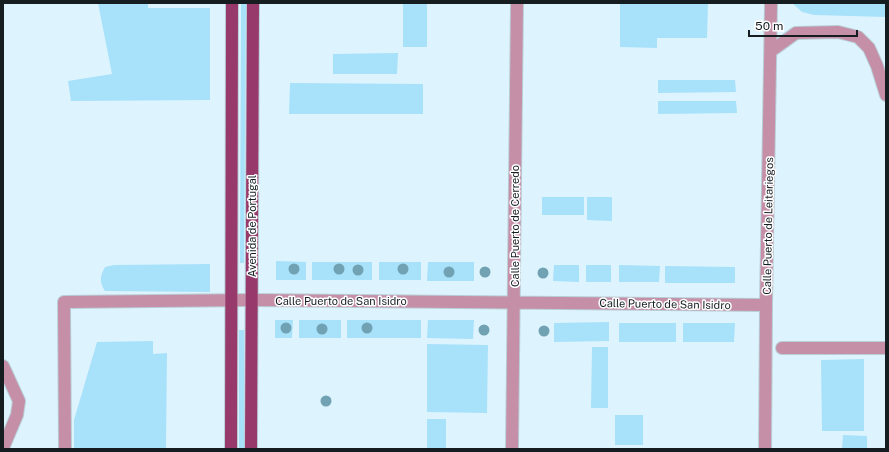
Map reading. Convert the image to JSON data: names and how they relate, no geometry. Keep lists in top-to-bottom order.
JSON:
{
  "streets": {
    "main road": ["Avenida de Portugal"],
    "street": ["Calle Puerto de Cerredo", "Calle Puerto de Leitariegos", "Calle Puerto de San Isidro"]
  },
  "crossings": [
    ["Avenida de Portugal", "Calle Puerto de San Isidro"],
    ["Calle Puerto de Cerredo", "Calle Puerto de San Isidro"],
    ["Calle Puerto de Leitariegos", "Calle Puerto de San Isidro"]
  ],
  "scale_bar": "50 m"
}
